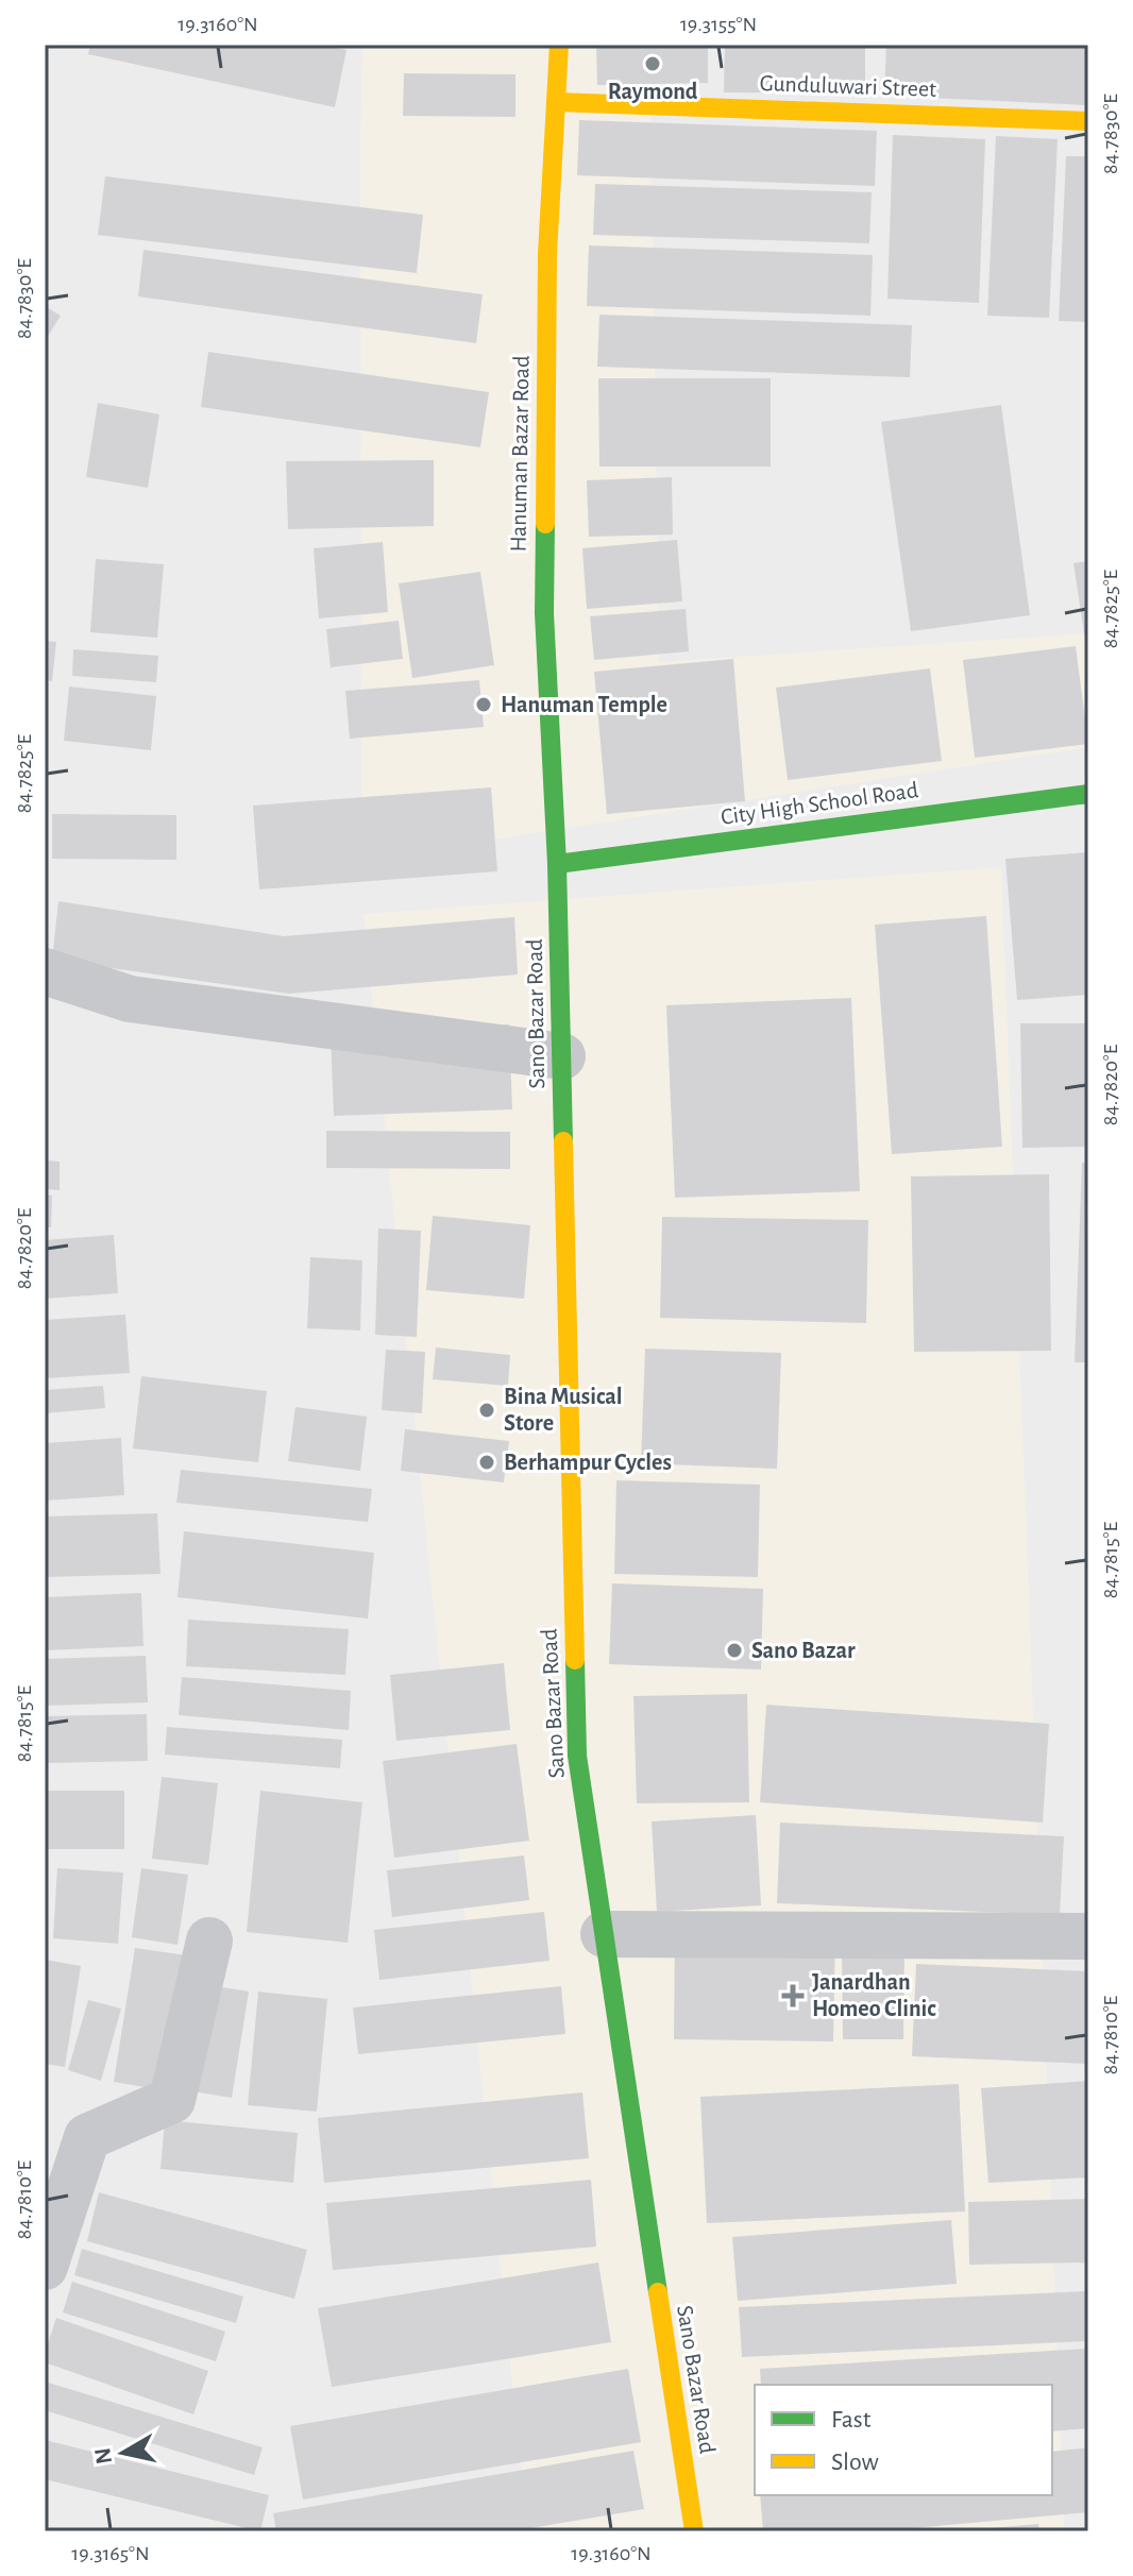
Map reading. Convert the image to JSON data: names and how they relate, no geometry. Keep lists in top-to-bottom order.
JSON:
{
  "streets": {
    "street": [
      "Gunduluwari Street",
      "Hanuman Bazar Road",
      "City High School Road",
      "Sano Bazar Road"
    ]
  },
  "crossings": [
    ["Gunduluwari Street", "Hanuman Bazar Road"],
    ["Hanuman Bazar Road", "City High School Road"],
    ["Hanuman Bazar Road", "Sano Bazar Road"],
    ["City High School Road", "Sano Bazar Road"]
  ],
  "places": {
    "other": [
      "Raymond",
      "Hanuman Temple",
      "Bina Musical Store",
      "Berhampur Cycles",
      "Sano Bazar"
    ],
    "health": ["Janardhan Homeo Clinic"]
  },
  "legend": ["Fast", "Slow"],
  "north": "left",
  "coordinates": [
    "19.3160°N",
    "19.3155°N",
    "84.7830°E",
    "84.7825°E",
    "84.7820°E",
    "84.7815°E",
    "84.7810°E",
    "19.3165°N"
  ]
}
